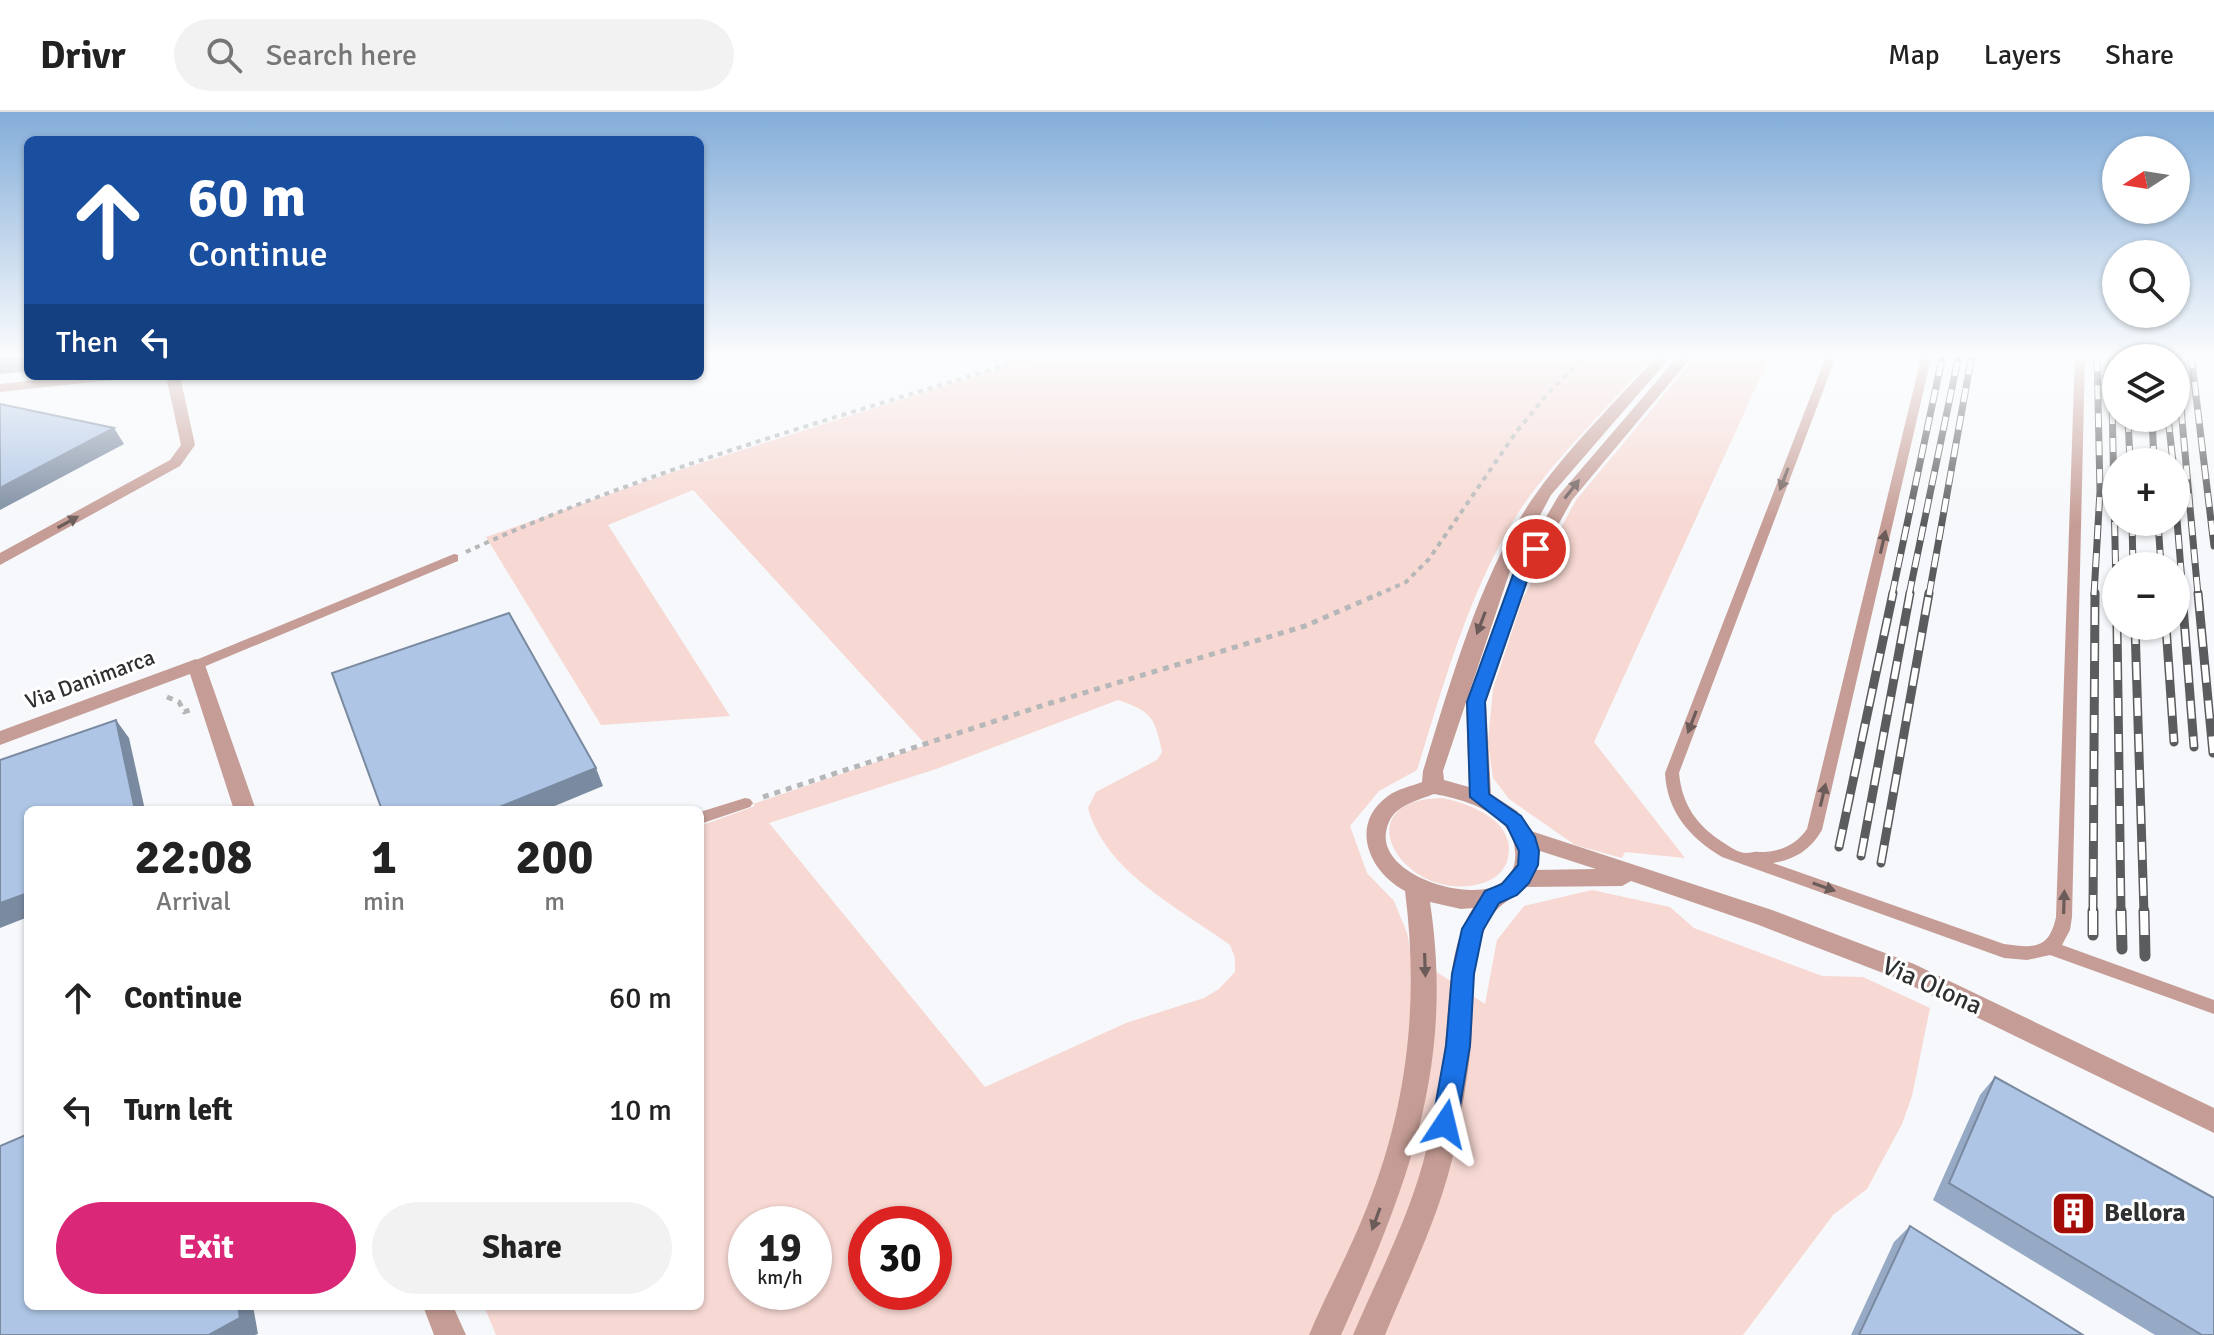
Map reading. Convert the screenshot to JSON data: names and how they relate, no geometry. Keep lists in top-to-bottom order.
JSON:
{
  "streets": {
    "street": ["Via Danimarca", "Via Olona"]
  },
  "places": {
    "building": ["Bellora"]
  },
  "north": "left",
  "page": {
    "header": "Drivr",
    "search": "Search here",
    "nav": ["Map", "Layers", "Share"],
    "map_buttons": ["+", "−"],
    "turn": ["60 m", "Continue"],
    "then": "Then",
    "eta": [
      "22:08",
      "Arrival",
      "1",
      "min",
      "200",
      "m"
    ],
    "list": [
      {
        "name": "Continue",
        "value": "60 m"
      },
      {
        "name": "Turn left",
        "value": "10 m"
      }
    ],
    "buttons": ["Exit", "Share"],
    "speed": "19 km/h",
    "limit": "30"
  }
}
